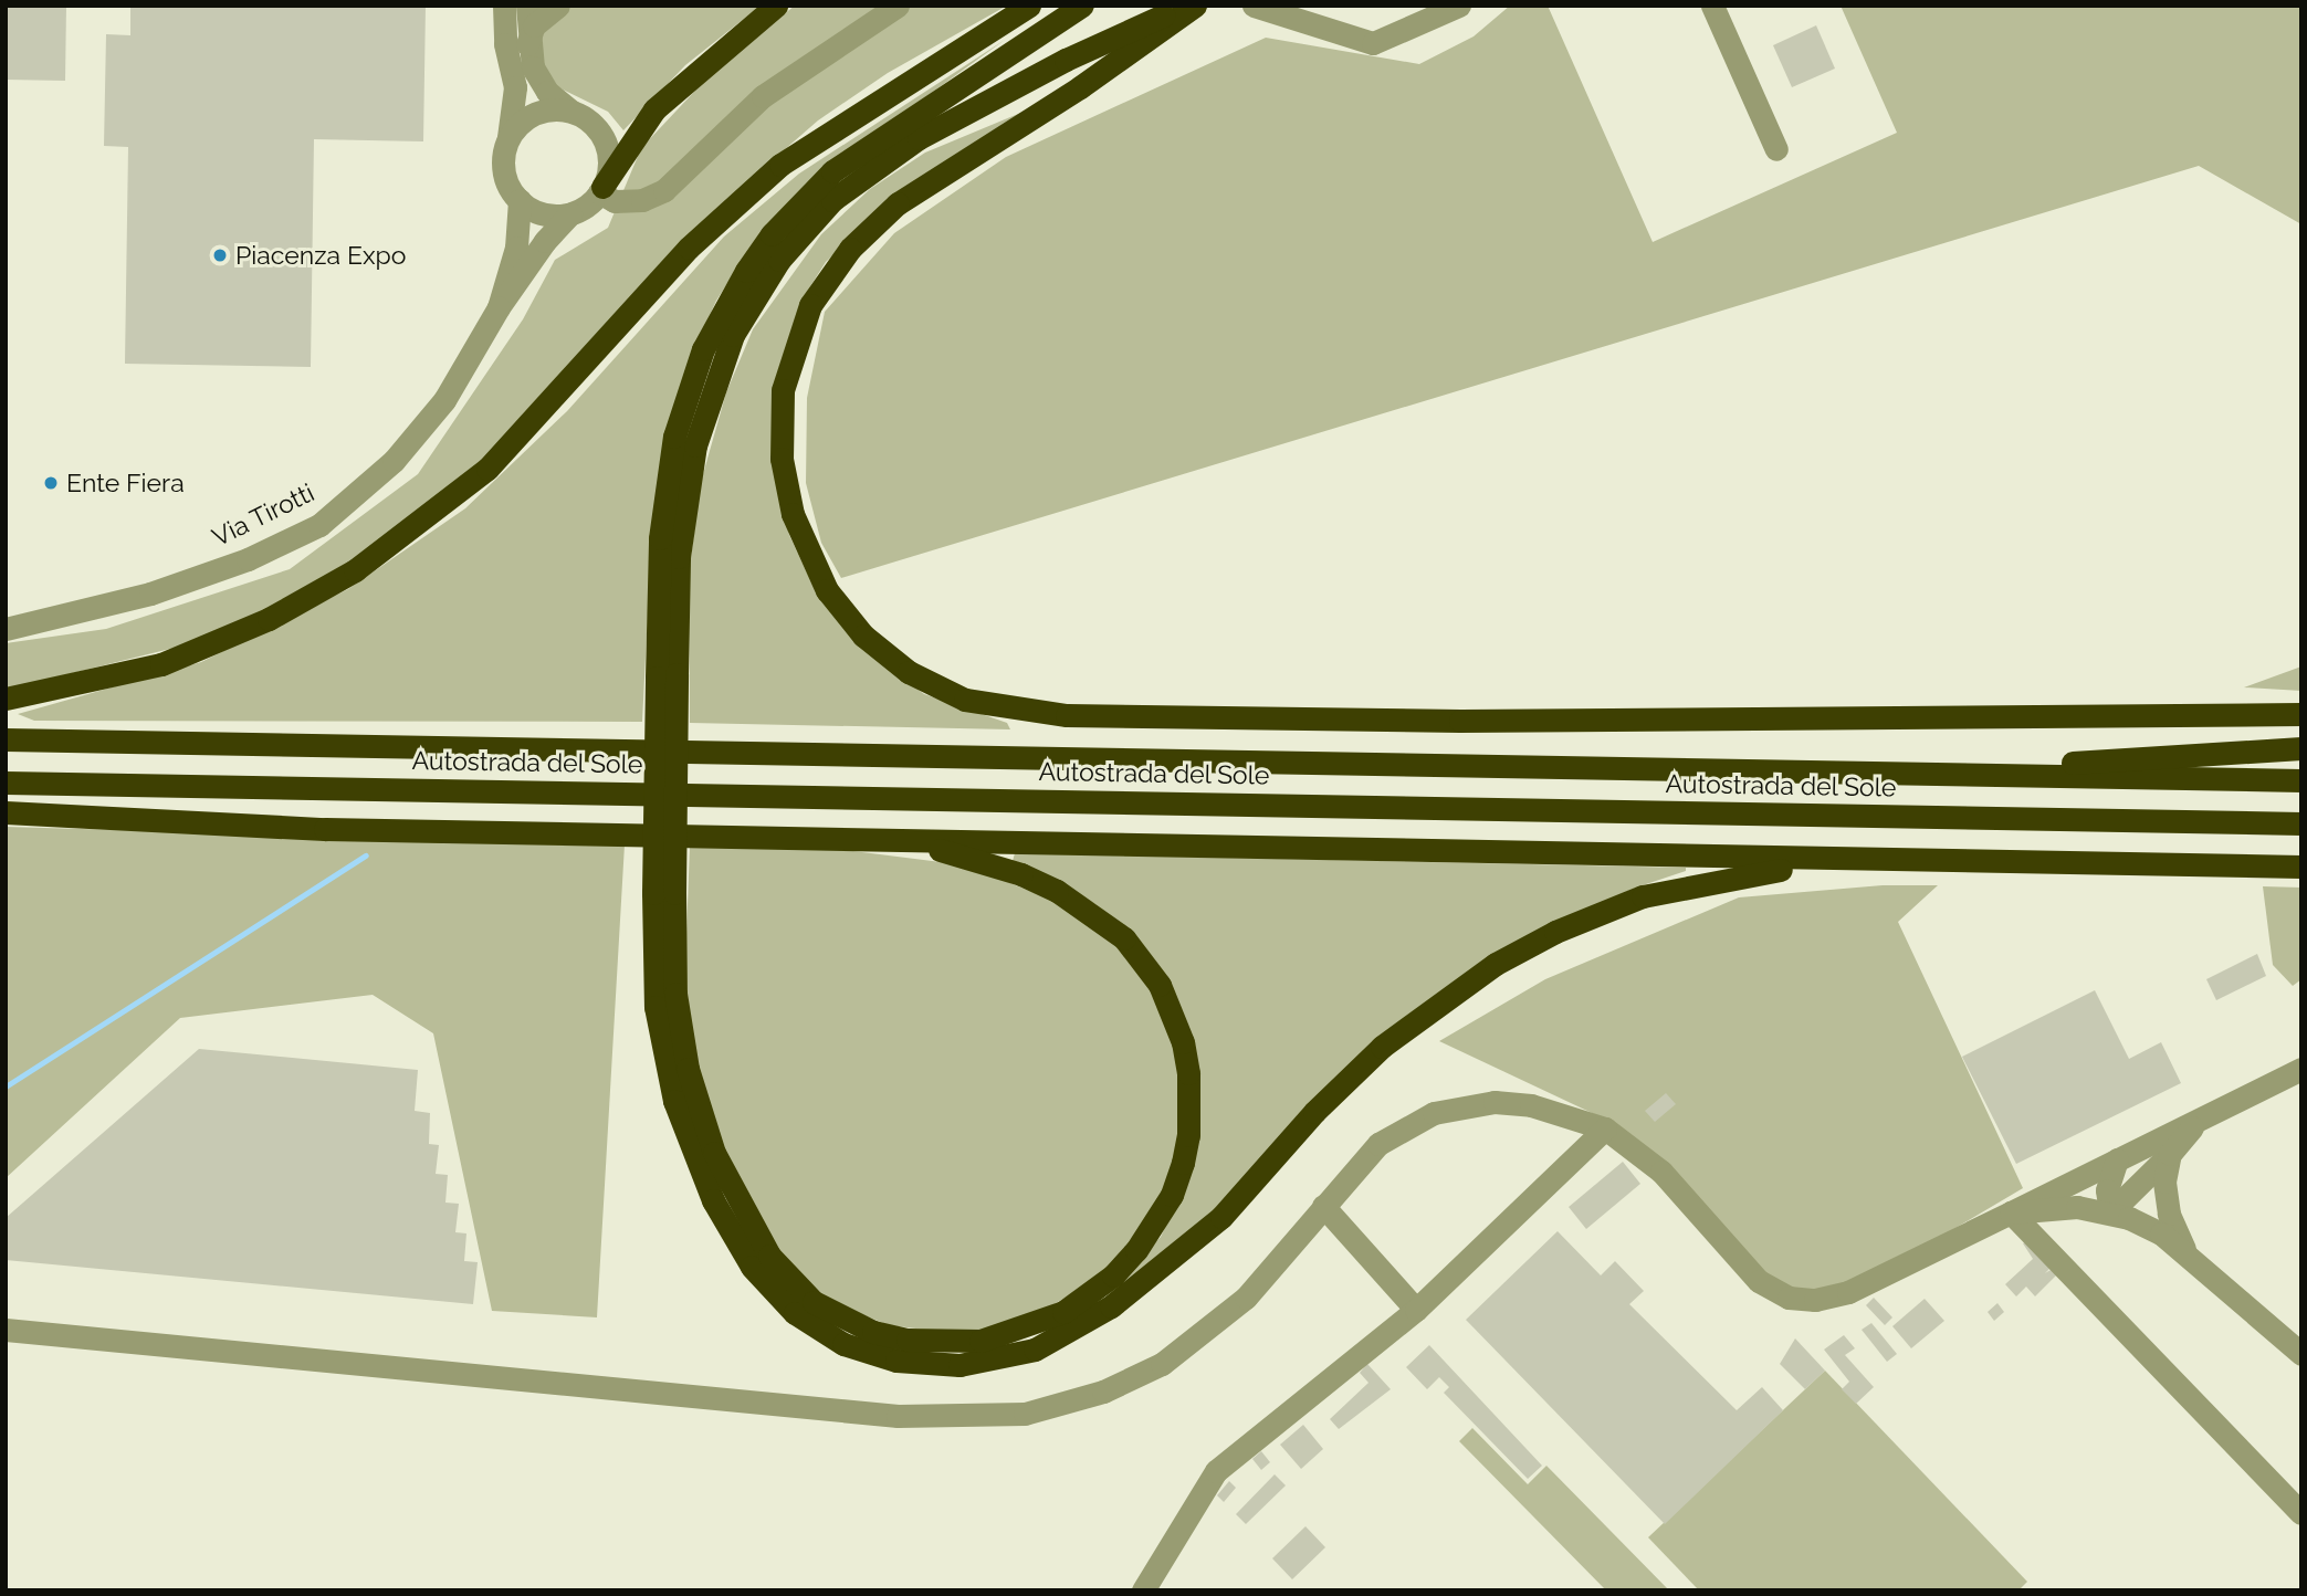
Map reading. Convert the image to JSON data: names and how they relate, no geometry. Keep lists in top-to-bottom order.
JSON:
{
  "streets": {
    "highway": ["Autostrada del Sole"],
    "street": ["Via Tirotti"]
  },
  "places": ["Piacenza Expo", "Ente Fiera"]
}
